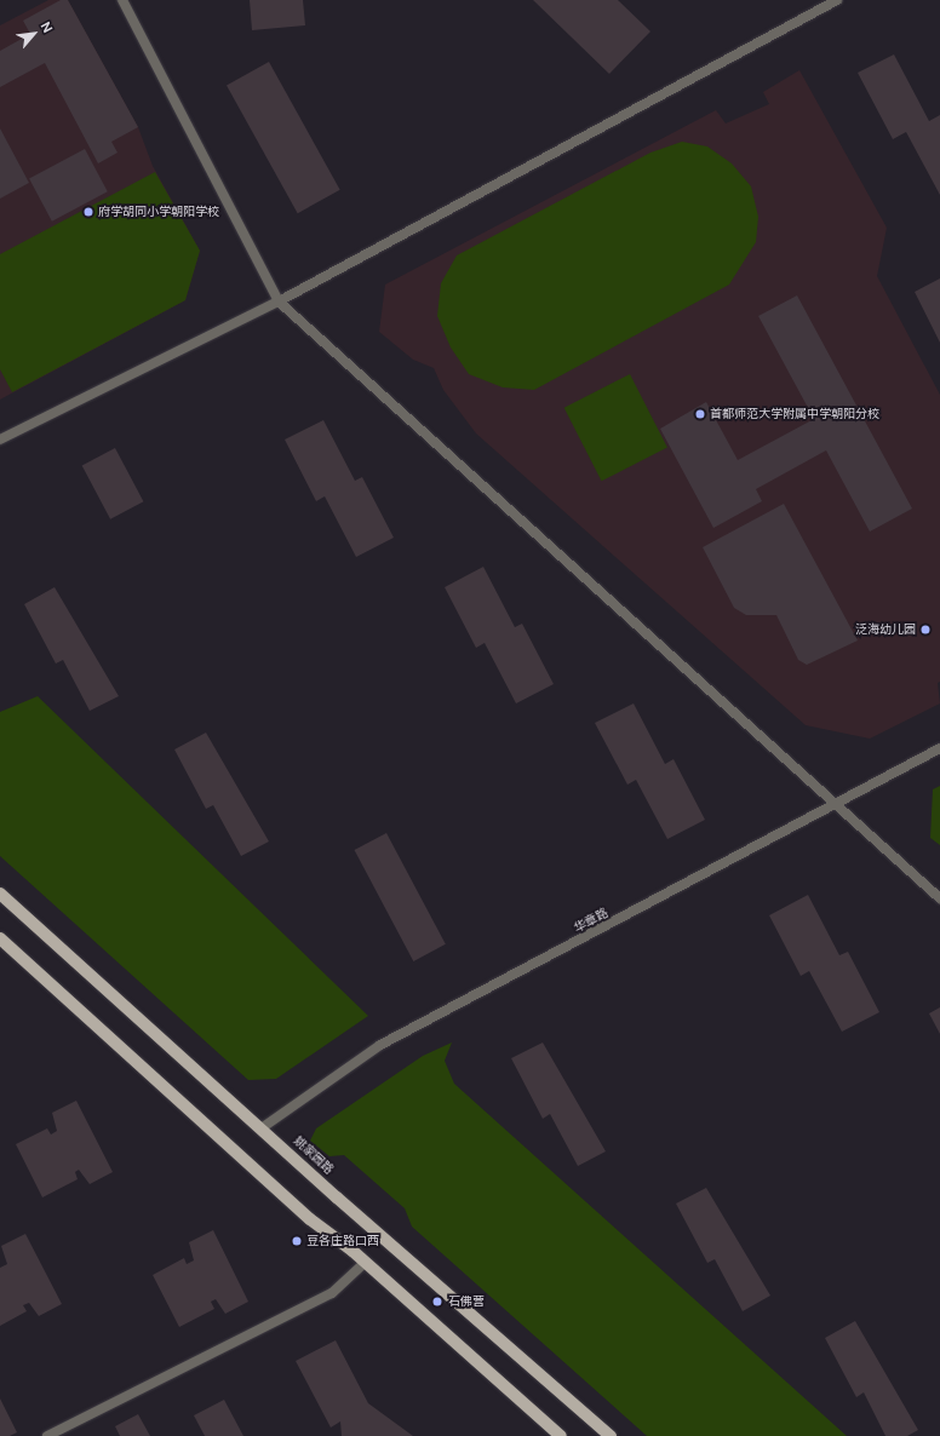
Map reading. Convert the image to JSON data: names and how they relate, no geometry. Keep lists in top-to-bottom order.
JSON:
{
  "streets": {
    "main road": ["姚家园路"],
    "street": ["华章路"]
  },
  "crossings": [
    ["华章路", "姚家园路"]
  ],
  "places": [
    "府学胡同小学朝阳学校",
    "首都师范大学附属中学朝阳分校",
    "泛海幼儿园",
    "豆各庄路口西",
    "石佛营"
  ],
  "north": "top right"
}
